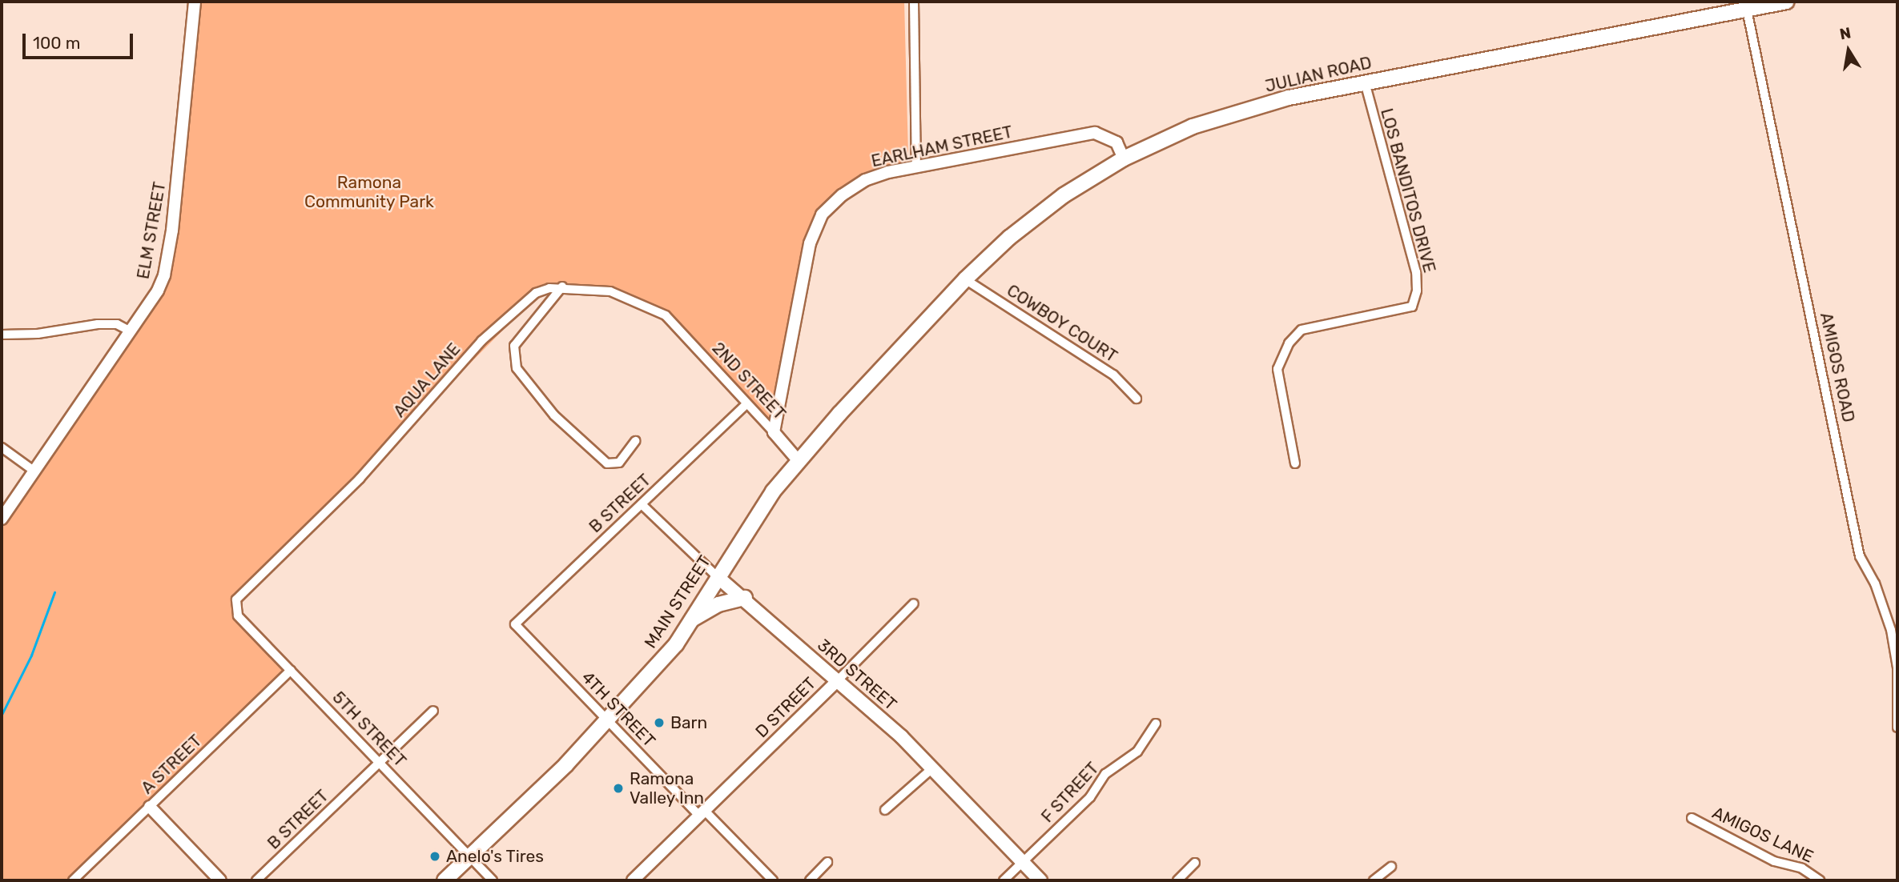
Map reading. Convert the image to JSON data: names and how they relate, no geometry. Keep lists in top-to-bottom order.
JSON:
{
  "streets": {
    "main road": ["JULIAN ROAD", "MAIN STREET", "3RD STREET"],
    "street": [
      "EARLHAM STREET",
      "LOS BANDITOS DRIVE",
      "ELM STREET",
      "COWBOY COURT",
      "AMIGOS ROAD",
      "AQUA LANE",
      "2ND STREET",
      "B STREET",
      "D STREET",
      "4TH STREET",
      "5TH STREET",
      "A STREET",
      "F STREET",
      "AMIGOS LANE"
    ]
  },
  "crossings": [
    ["JULIAN ROAD", "EARLHAM STREET"],
    ["JULIAN ROAD", "LOS BANDITOS DRIVE"],
    ["JULIAN ROAD", "COWBOY COURT"],
    ["JULIAN ROAD", "AMIGOS ROAD"],
    ["JULIAN ROAD", "MAIN STREET"],
    ["EARLHAM STREET", "2ND STREET"],
    ["AQUA LANE", "2ND STREET"],
    ["AQUA LANE", "5TH STREET"],
    ["2ND STREET", "B STREET"],
    ["2ND STREET", "MAIN STREET"],
    ["B STREET", "3RD STREET"],
    ["B STREET", "4TH STREET"],
    ["B STREET", "5TH STREET"],
    ["MAIN STREET", "3RD STREET"],
    ["MAIN STREET", "4TH STREET"],
    ["MAIN STREET", "5TH STREET"],
    ["3RD STREET", "D STREET"],
    ["3RD STREET", "F STREET"],
    ["D STREET", "4TH STREET"],
    ["5TH STREET", "A STREET"]
  ],
  "parks": ["Ramona Community Park"],
  "places": ["Barn", "Ramona Valley Inn", "Anelo's Tires"],
  "scale_bar": "100 m",
  "north": "top"
}
